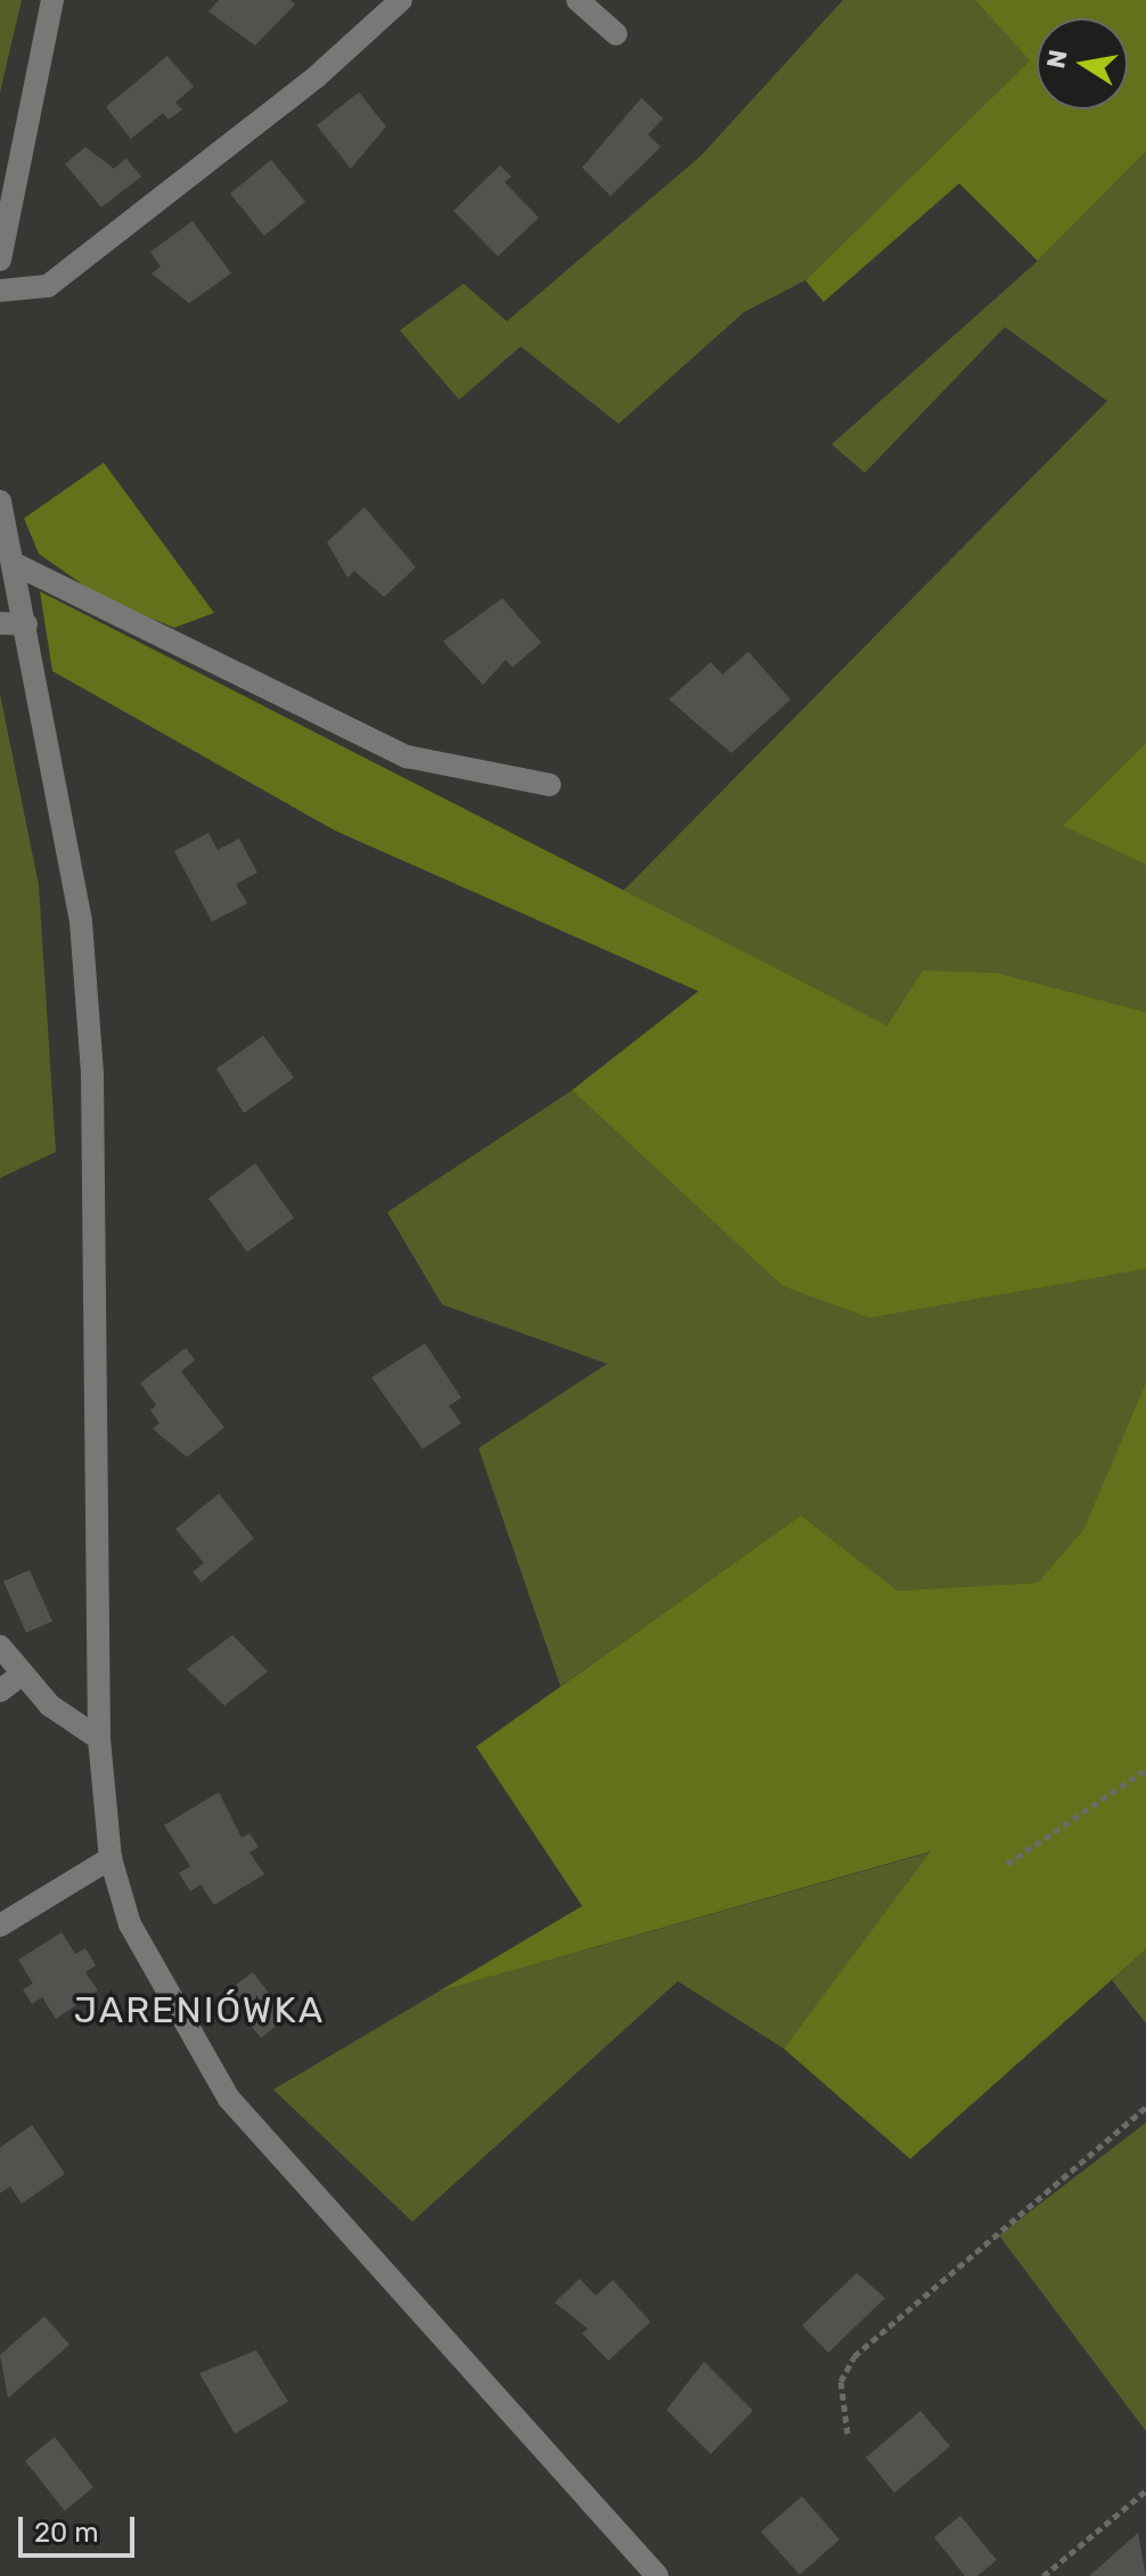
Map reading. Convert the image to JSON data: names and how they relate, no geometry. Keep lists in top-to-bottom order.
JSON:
{
  "districts": ["JARENIÓWKA"],
  "scale_bar": "20 m",
  "north": "left"
}
